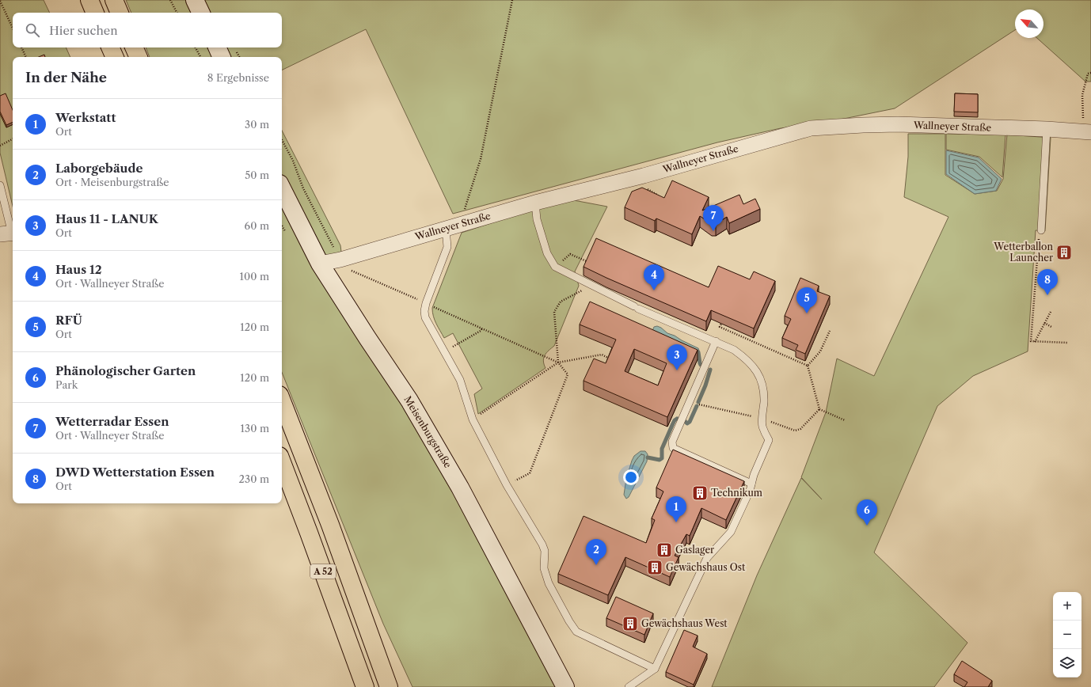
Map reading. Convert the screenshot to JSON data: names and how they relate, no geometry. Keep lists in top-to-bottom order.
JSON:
{
  "streets": {
    "highway": ["A 52"],
    "main road": ["Meisenburgstraße"],
    "street": ["Wallneyer Straße"]
  },
  "crossings": [
    ["Wallneyer Straße", "Meisenburgstraße"]
  ],
  "places": {
    "building": [
      "Wetterballon Launcher",
      "Technikum",
      "Gaslager",
      "Gewächshaus Ost",
      "Gewächshaus West"
    ]
  },
  "north": "top left",
  "page": {
    "search": "Hier suchen",
    "heading": ["In der Nähe", "8 Ergebnisse"],
    "list": [
      {
        "mark": "1",
        "name": "Werkstatt",
        "note": "Ort",
        "value": "30 m"
      },
      {
        "mark": "2",
        "name": "Laborgebäude",
        "note": "Ort · Meisenburgstraße",
        "value": "50 m"
      },
      {
        "mark": "3",
        "name": "Haus 11 - LANUK",
        "note": "Ort",
        "value": "60 m"
      },
      {
        "mark": "4",
        "name": "Haus 12",
        "note": "Ort · Wallneyer Straße",
        "value": "100 m"
      },
      {
        "mark": "5",
        "name": "RFÜ",
        "note": "Ort",
        "value": "120 m"
      },
      {
        "mark": "6",
        "name": "Phänologischer Garten",
        "note": "Park",
        "value": "120 m"
      },
      {
        "mark": "7",
        "name": "Wetterradar Essen",
        "note": "Ort · Wallneyer Straße",
        "value": "130 m"
      },
      {
        "mark": "8",
        "name": "DWD Wetterstation Essen",
        "note": "Ort",
        "value": "230 m"
      }
    ],
    "pins": [
      "7",
      "4",
      "8",
      "5",
      "3",
      "1",
      "6",
      "2"
    ],
    "map_buttons": ["+", "−"]
  }
}
